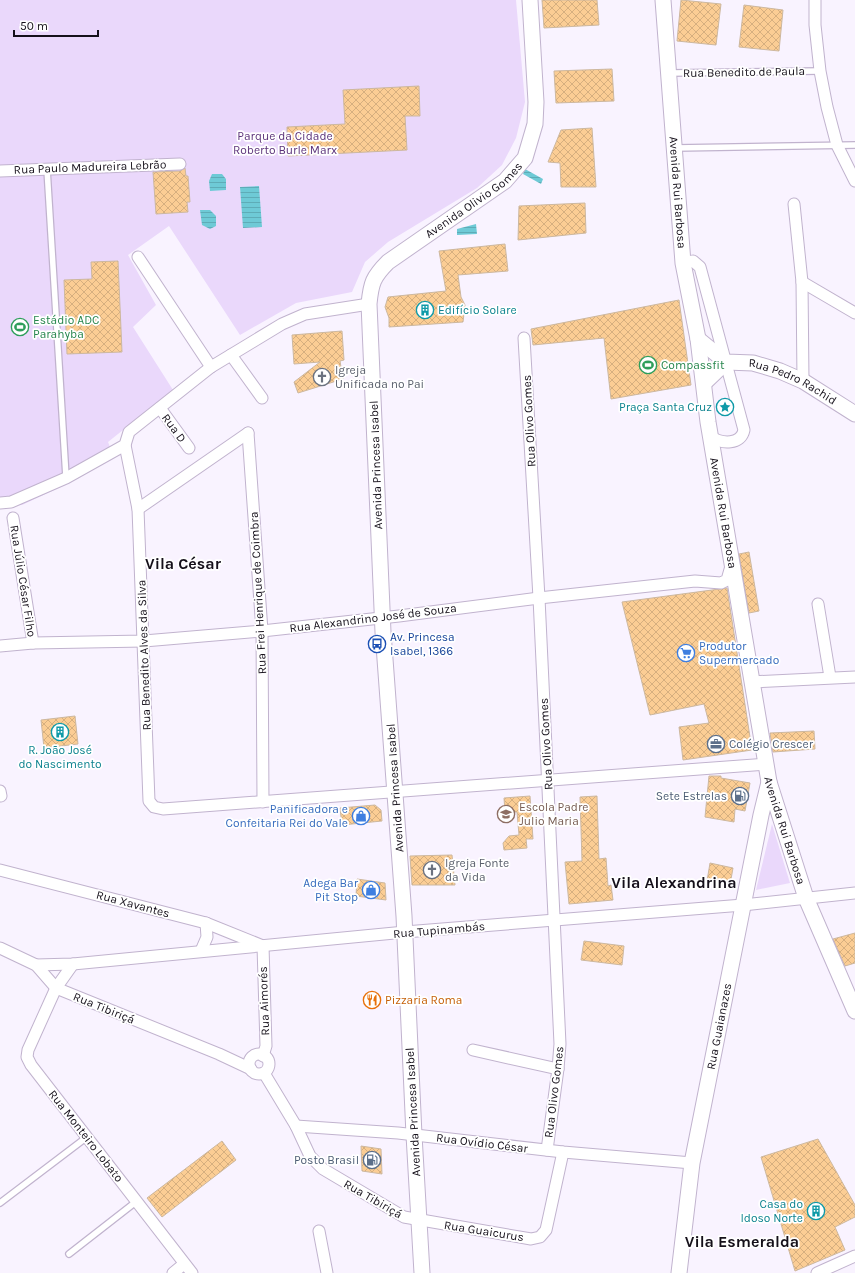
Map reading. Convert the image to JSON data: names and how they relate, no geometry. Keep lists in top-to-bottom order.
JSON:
{
  "streets": {
    "main road": [
      "Avenida Rui Barbosa",
      "Avenida Olivio Gomes",
      "Rua Pedro Rachid",
      "Avenida Princesa Isabel",
      "Rua Guaianazes"
    ],
    "street": [
      "Rua Paulo Madureira Lebrão",
      "Rua Olivo Gomes",
      "Rua D",
      "Rua Júlio César Filho",
      "Rua Frei Henrique de Coimbra",
      "Rua Alexandrino José de Souza",
      "Rua Benedito Alves da Silva",
      "Rua Xavantes",
      "Rua Tupinambás",
      "Rua Aimorés",
      "Rua Tibiriçá",
      "Rua Monteiro Lobato",
      "Rua Ovídio César",
      "Rua Guaicurus"
    ],
    "lane": ["Rua Benedito de Paula"]
  },
  "crossings": [
    ["Rua Benedito de Paula", "Avenida Rui Barbosa"],
    ["Avenida Rui Barbosa", "Rua Alexandrino José de Souza"],
    ["Avenida Rui Barbosa", "Rua Tupinambás"],
    ["Avenida Rui Barbosa", "Rua Guaianazes"],
    ["Avenida Olivio Gomes", "Avenida Princesa Isabel"],
    ["Rua Olivo Gomes", "Rua Alexandrino José de Souza"],
    ["Rua Olivo Gomes", "Rua Tupinambás"],
    ["Rua Olivo Gomes", "Rua Ovídio César"],
    ["Avenida Princesa Isabel", "Rua Alexandrino José de Souza"],
    ["Avenida Princesa Isabel", "Rua Tupinambás"],
    ["Avenida Princesa Isabel", "Rua Tibiriçá"],
    ["Avenida Princesa Isabel", "Rua Ovídio César"],
    ["Avenida Princesa Isabel", "Rua Guaicurus"],
    ["Rua Júlio César Filho", "Rua Alexandrino José de Souza"],
    ["Rua Frei Henrique de Coimbra", "Rua Alexandrino José de Souza"],
    ["Rua Frei Henrique de Coimbra", "Rua Benedito Alves da Silva"],
    ["Rua Alexandrino José de Souza", "Rua Benedito Alves da Silva"],
    ["Rua Xavantes", "Rua Tupinambás"],
    ["Rua Xavantes", "Rua Aimorés"],
    ["Rua Tupinambás", "Rua Aimorés"],
    ["Rua Tupinambás", "Rua Tibiriçá"],
    ["Rua Tupinambás", "Rua Guaianazes"],
    ["Rua Aimorés", "Rua Tibiriçá"],
    ["Rua Tibiriçá", "Rua Monteiro Lobato"],
    ["Rua Tibiriçá", "Rua Ovídio César"],
    ["Rua Tibiriçá", "Rua Guaicurus"],
    ["Rua Guaianazes", "Rua Ovídio César"],
    ["Rua Ovídio César", "Rua Guaicurus"]
  ],
  "districts": ["Vila César", "Vila Alexandrina", "Vila Esmeralda"],
  "parks": ["Parque da Cidade Roberto Burle Marx"],
  "places": {
    "building": ["Edifício Solare", "R. João José do Nascimento", "Casa do Idoso Norte"],
    "sports": ["Estádio ADC Parahyba", "Compassfit"],
    "church": ["Igreja Unificada no Pai", "Igreja Fonte da Vida"],
    "place": ["Praça Santa Cruz"],
    "bus stop": ["Av. Princesa Isabel, 1366"],
    "supermarket": ["Produtor Supermercado"],
    "office": ["Colégio Crescer"],
    "fuel station": ["Sete Estrelas", "Posto Brasil"],
    "school or university": ["Escola Padre Julio Maria"],
    "shop": ["Panificadora e Confeitaria Rei do Vale", "Adega Bar Pit Stop"],
    "restaurant": ["Pizzaria Roma"]
  },
  "scale_bar": "50 m"
}
